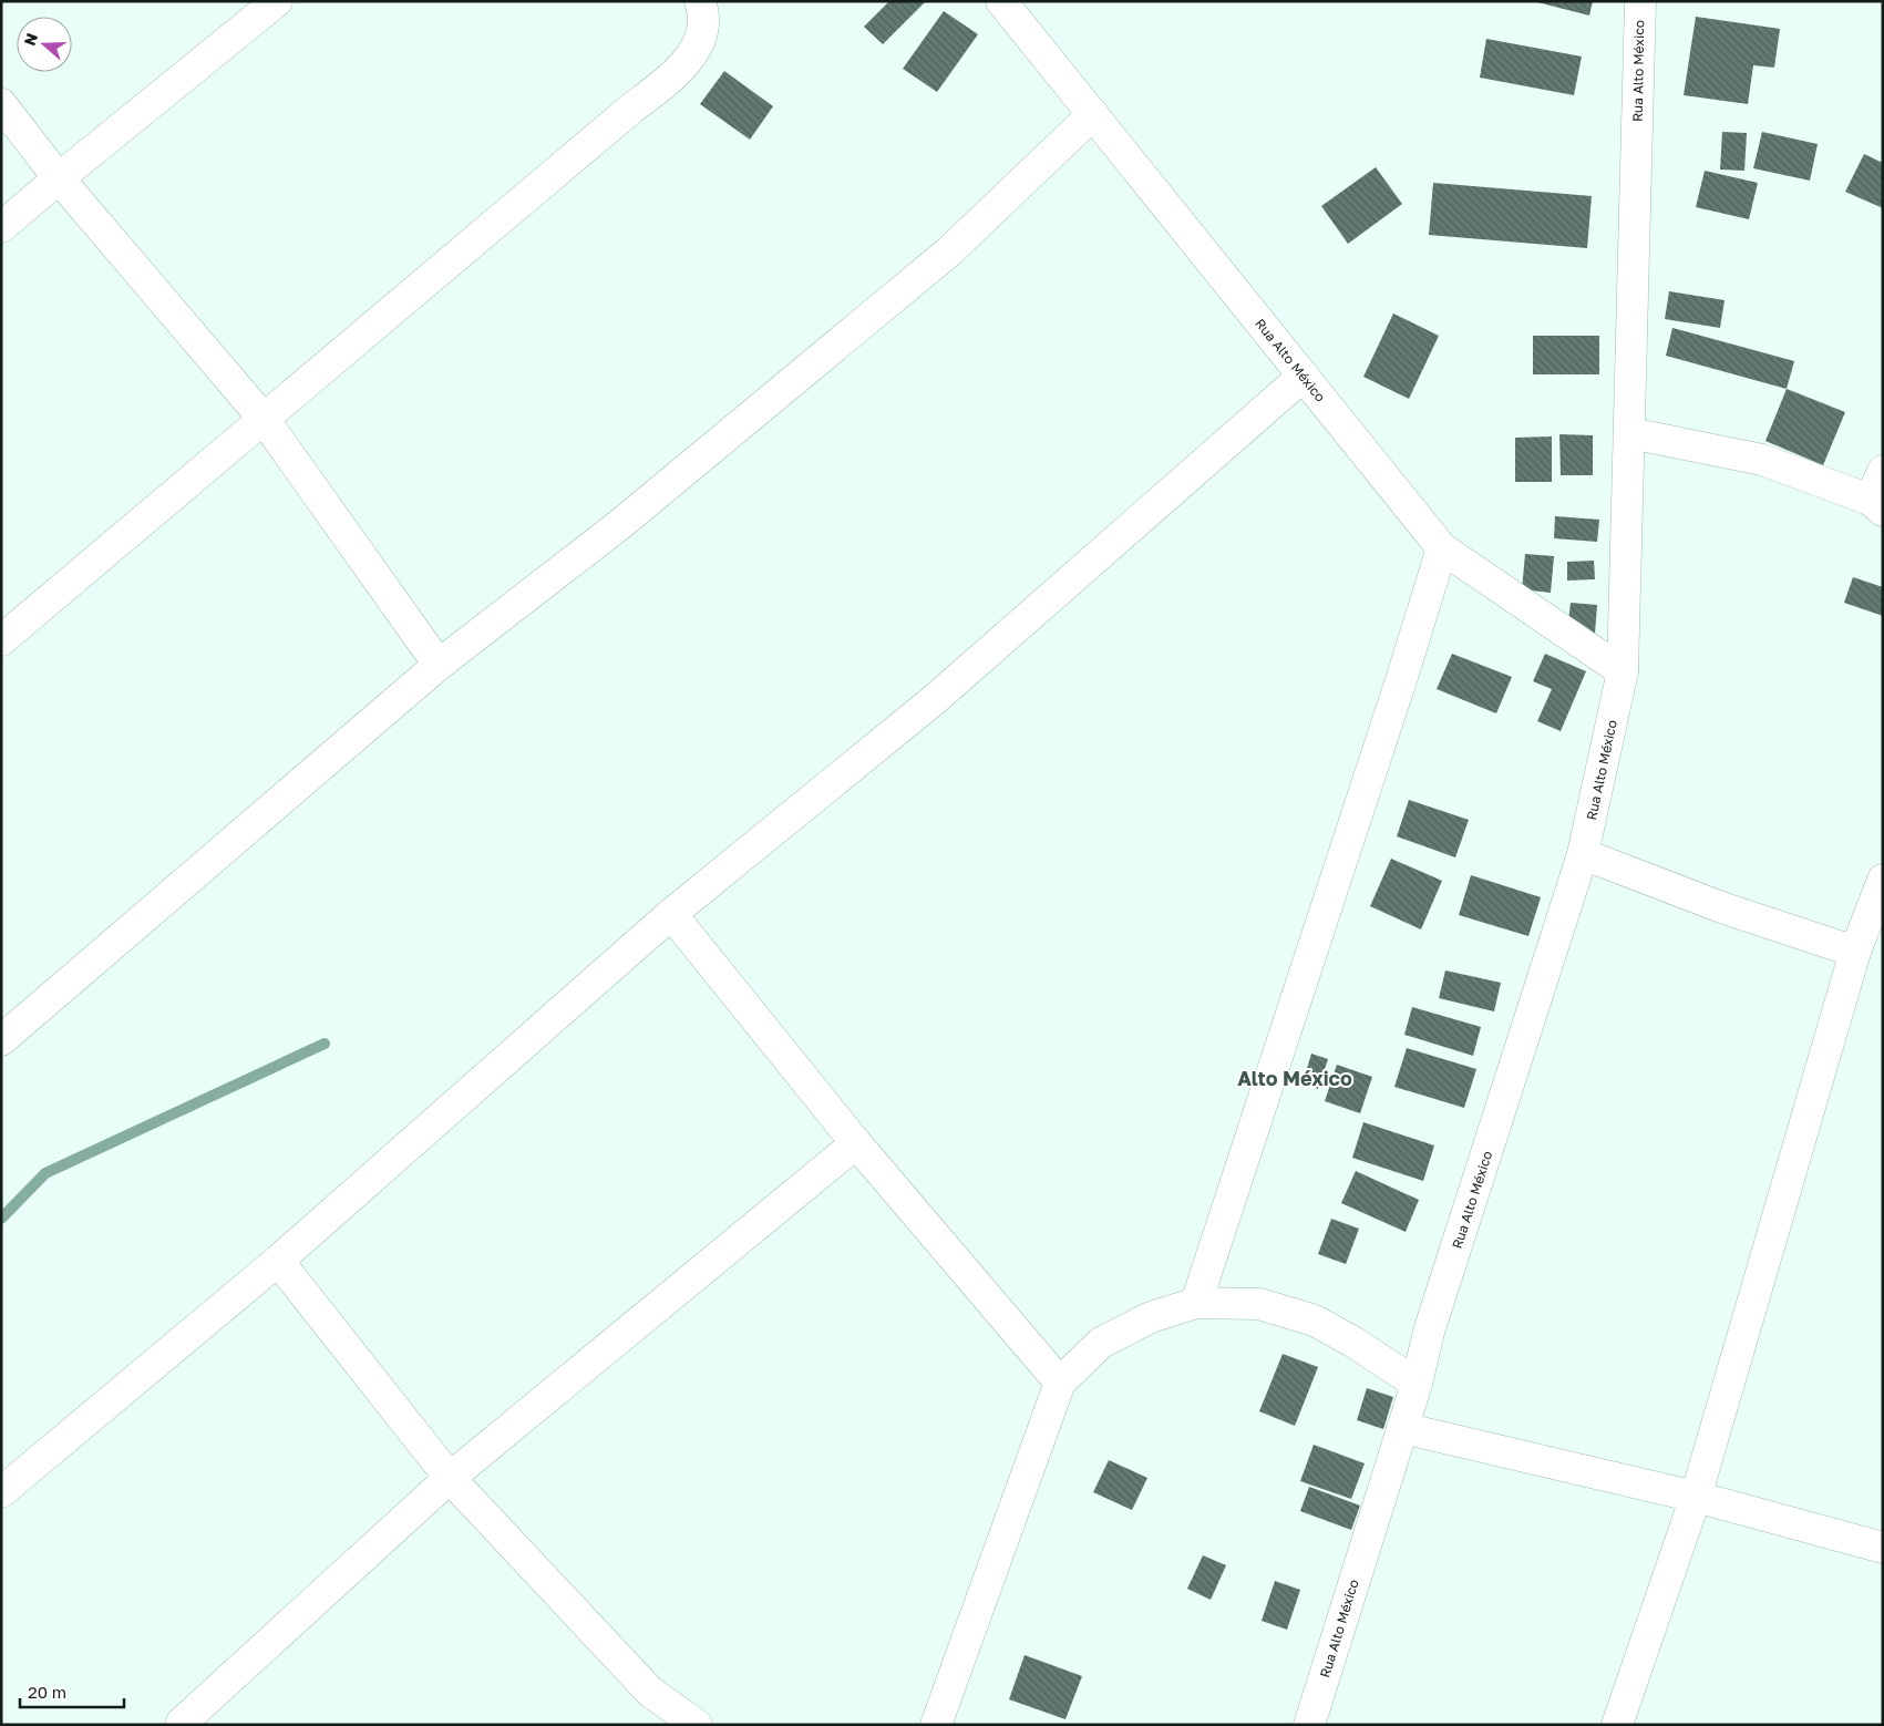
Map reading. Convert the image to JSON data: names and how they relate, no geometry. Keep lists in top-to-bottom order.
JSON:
{
  "streets": {
    "street": ["Rua Alto México"]
  },
  "districts": ["Alto México"],
  "scale_bar": "20 m",
  "north": "left"
}
